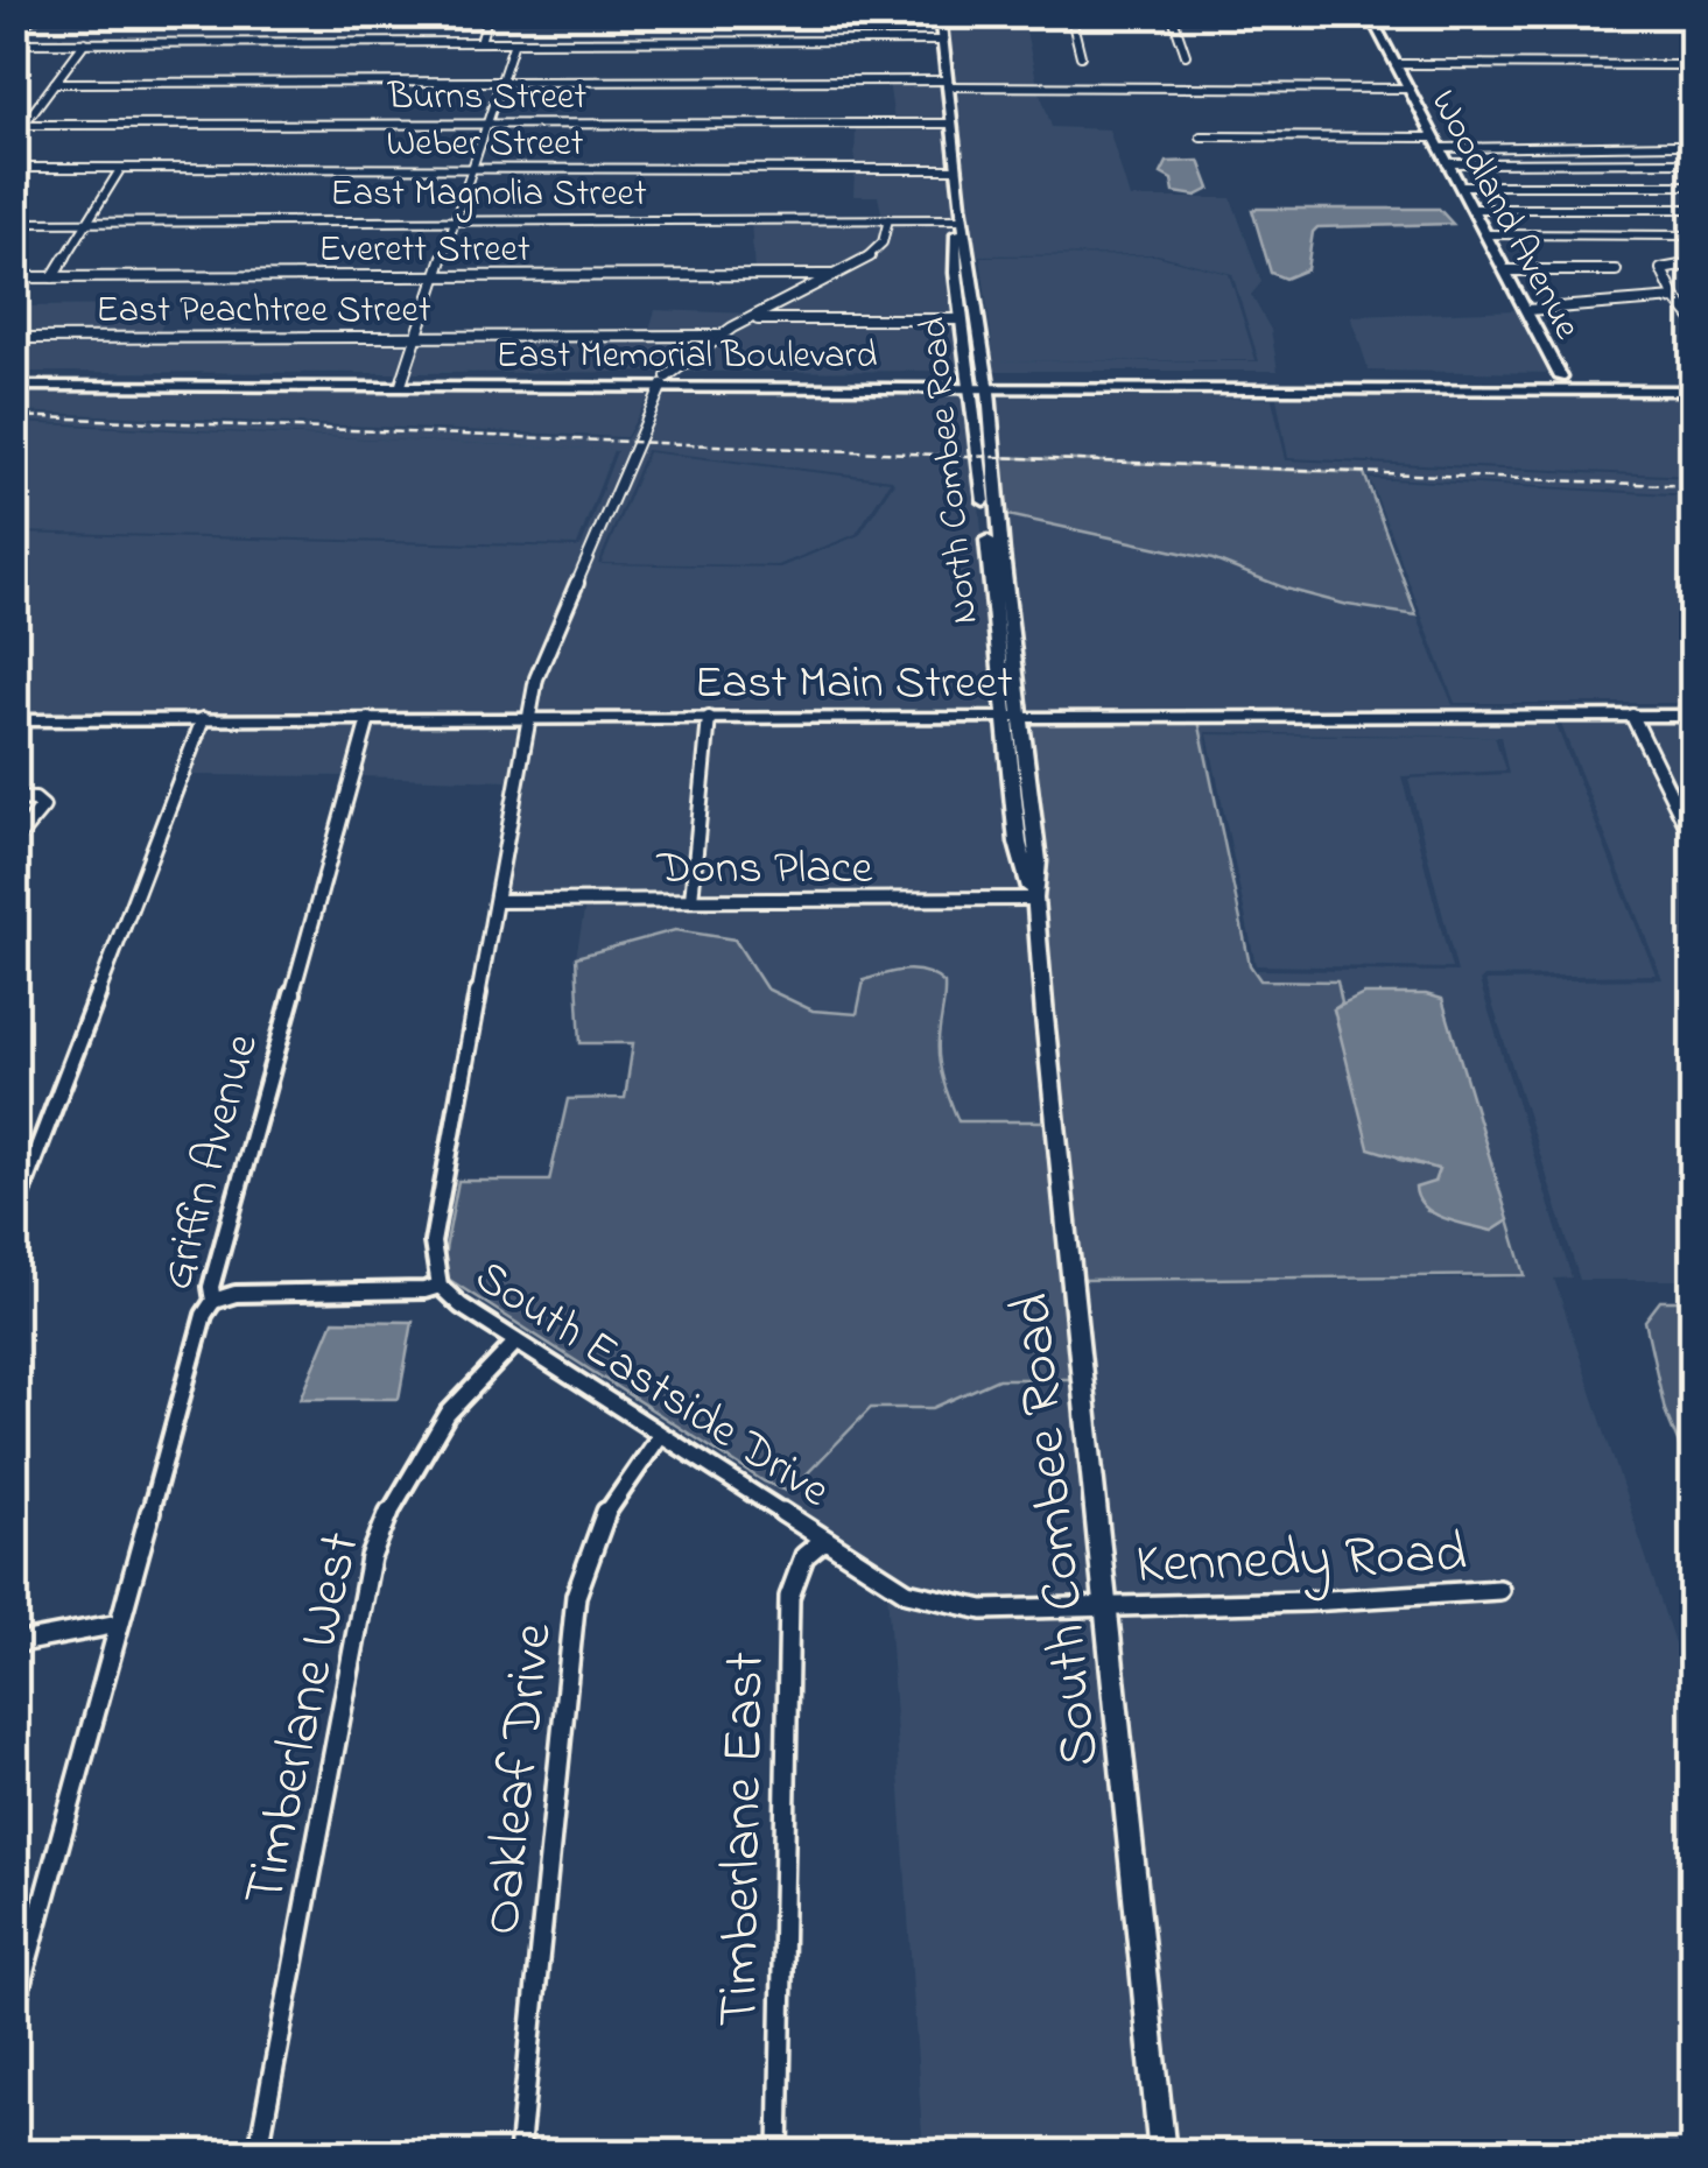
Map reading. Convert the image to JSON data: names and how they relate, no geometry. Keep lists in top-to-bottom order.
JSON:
{
  "streets": {
    "main road": [
      "Woodland Avenue",
      "East Memorial Boulevard",
      "North Combee Road",
      "East Main Street",
      "South Combee Road"
    ],
    "street": [
      "Burns Street",
      "Weber Street",
      "East Magnolia Street",
      "Everett Street",
      "East Peachtree Street",
      "Dons Place",
      "Griffin Avenue",
      "South Eastside Drive",
      "Kennedy Road",
      "Timberlane West",
      "Oakleaf Drive",
      "Timberlane East"
    ]
  },
  "crossings": [
    ["Burns Street", "North Combee Road"],
    ["Weber Street", "North Combee Road"],
    ["East Magnolia Street", "North Combee Road"],
    ["East Memorial Boulevard", "North Combee Road"],
    ["East Memorial Boulevard", "South Eastside Drive"],
    ["North Combee Road", "East Main Street"],
    ["North Combee Road", "South Combee Road"],
    ["East Main Street", "Griffin Avenue"],
    ["East Main Street", "South Eastside Drive"],
    ["East Main Street", "South Combee Road"],
    ["Dons Place", "South Eastside Drive"],
    ["Dons Place", "South Combee Road"],
    ["South Eastside Drive", "South Combee Road"],
    ["South Eastside Drive", "Kennedy Road"],
    ["South Eastside Drive", "Timberlane West"],
    ["South Eastside Drive", "Oakleaf Drive"],
    ["South Eastside Drive", "Timberlane East"],
    ["South Combee Road", "Kennedy Road"]
  ]
}
